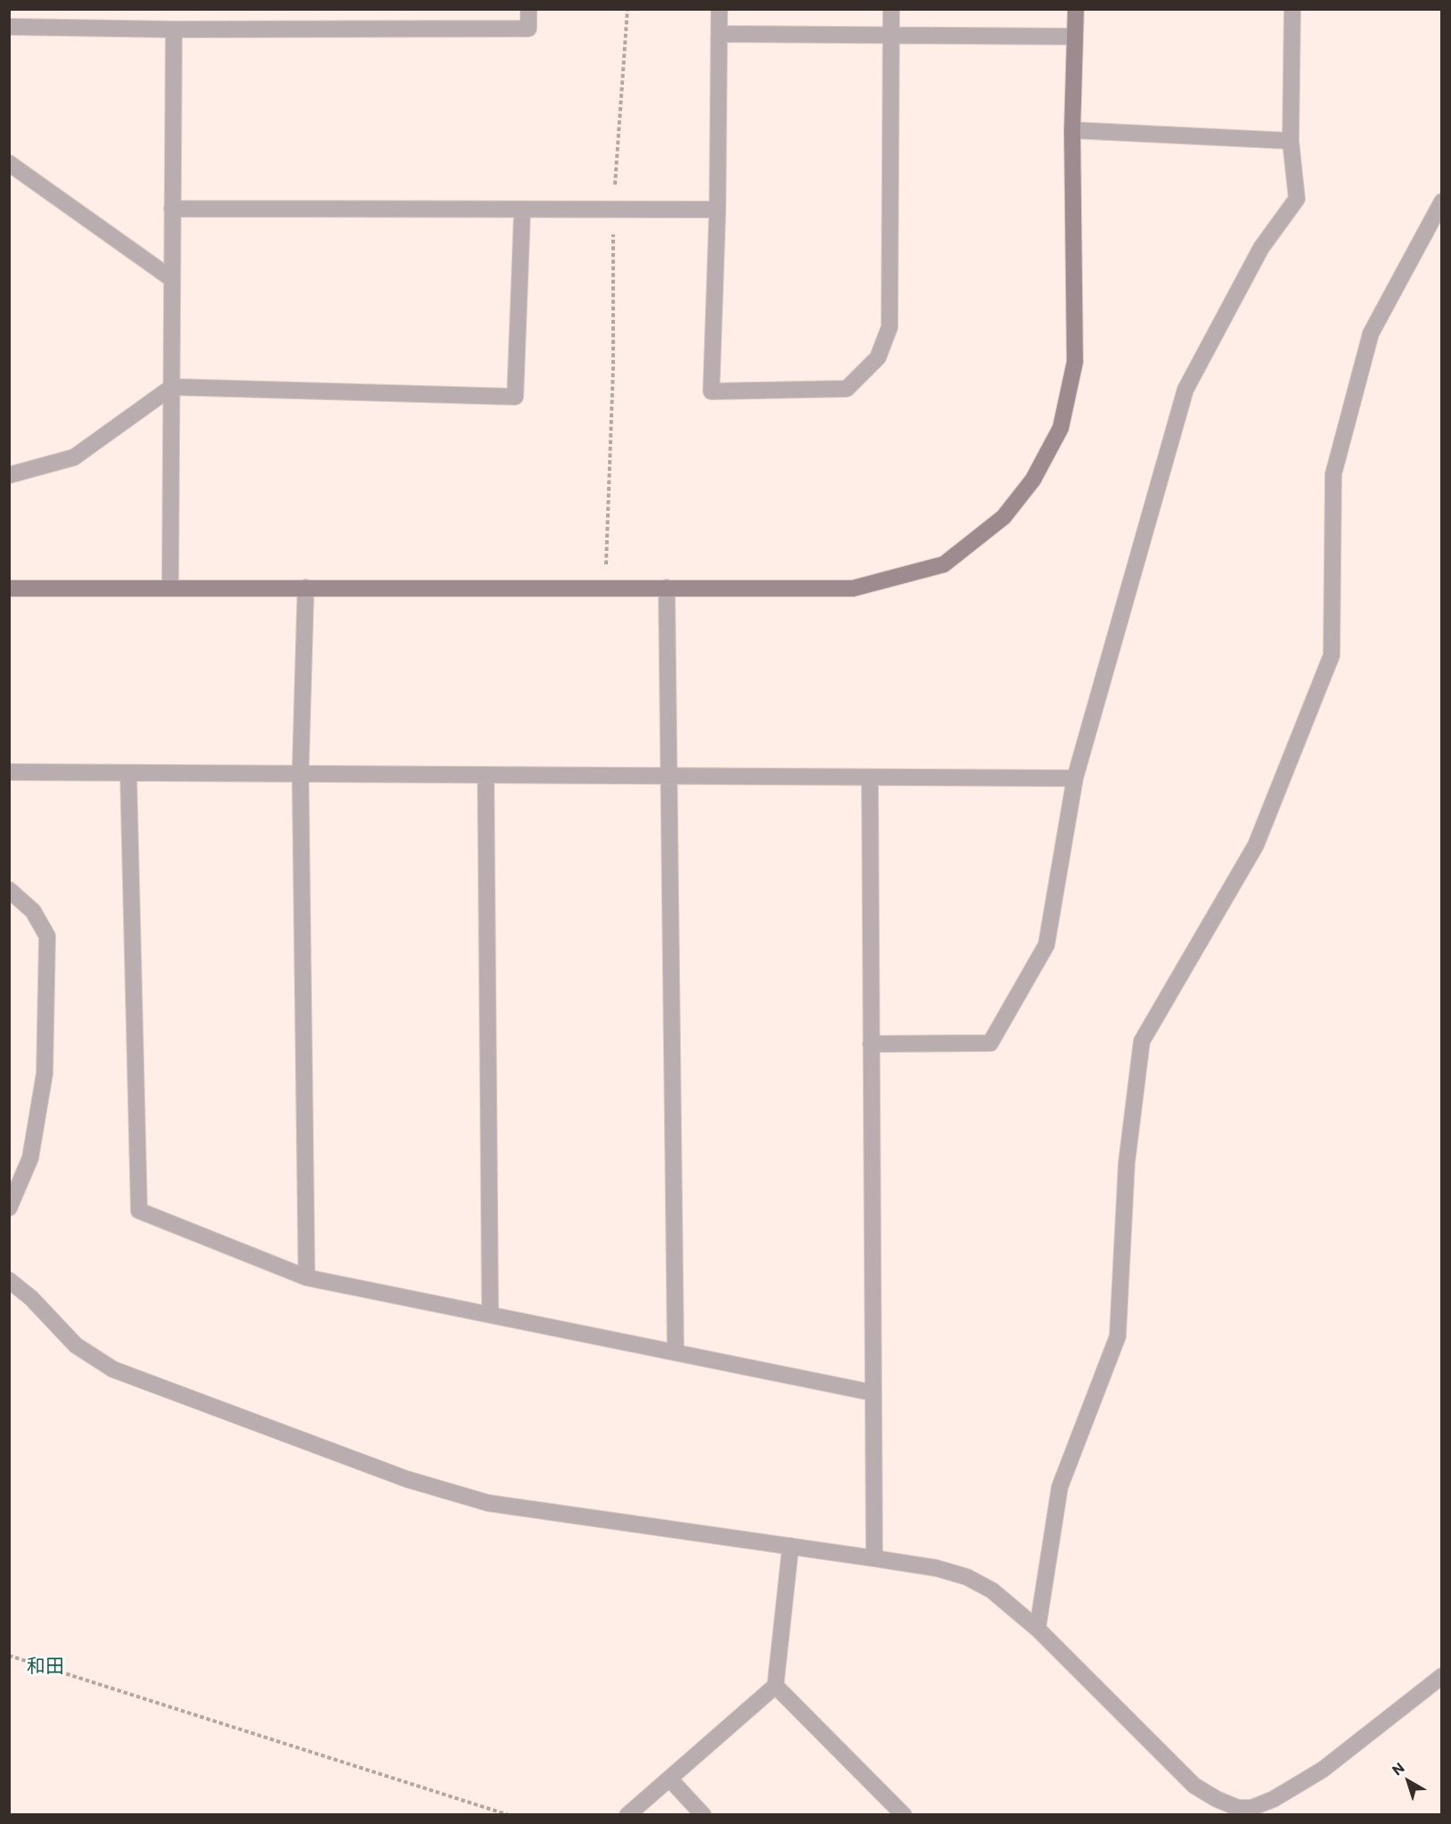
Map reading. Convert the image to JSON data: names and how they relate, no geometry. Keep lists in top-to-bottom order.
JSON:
{
  "districts": ["和田"],
  "north": "top left"
}
